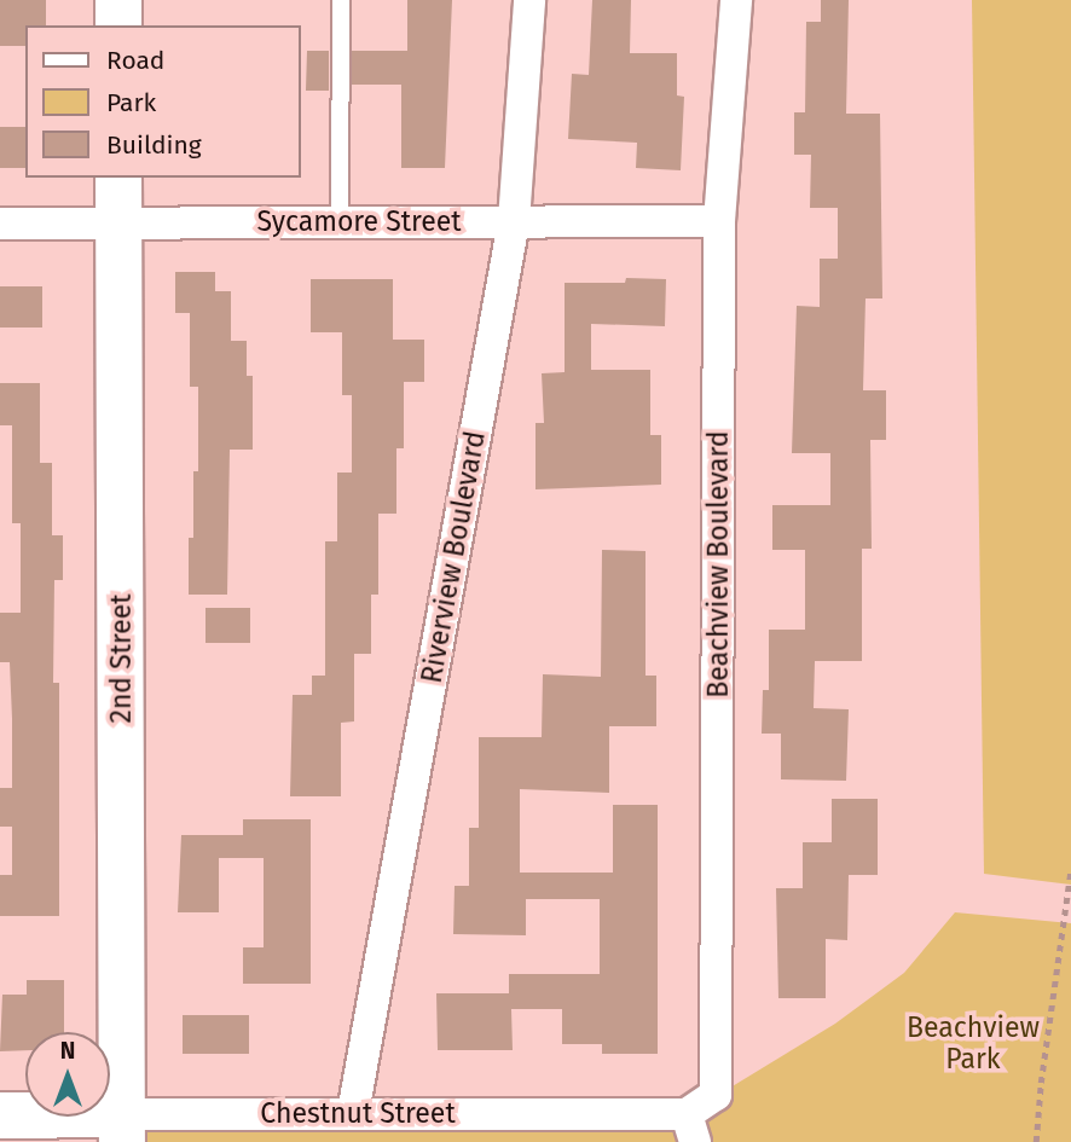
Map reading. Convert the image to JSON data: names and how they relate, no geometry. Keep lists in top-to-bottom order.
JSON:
{
  "streets": {
    "street": [
      "Sycamore Street",
      "Riverview Boulevard",
      "Beachview Boulevard",
      "2nd Street",
      "Chestnut Street"
    ]
  },
  "crossings": [
    ["Sycamore Street", "Riverview Boulevard"],
    ["Sycamore Street", "Beachview Boulevard"],
    ["Sycamore Street", "2nd Street"],
    ["Riverview Boulevard", "Chestnut Street"],
    ["Beachview Boulevard", "Chestnut Street"],
    ["2nd Street", "Chestnut Street"]
  ],
  "parks": ["Beachview Park"],
  "legend": ["Road", "Park", "Building"],
  "north": "top"
}
